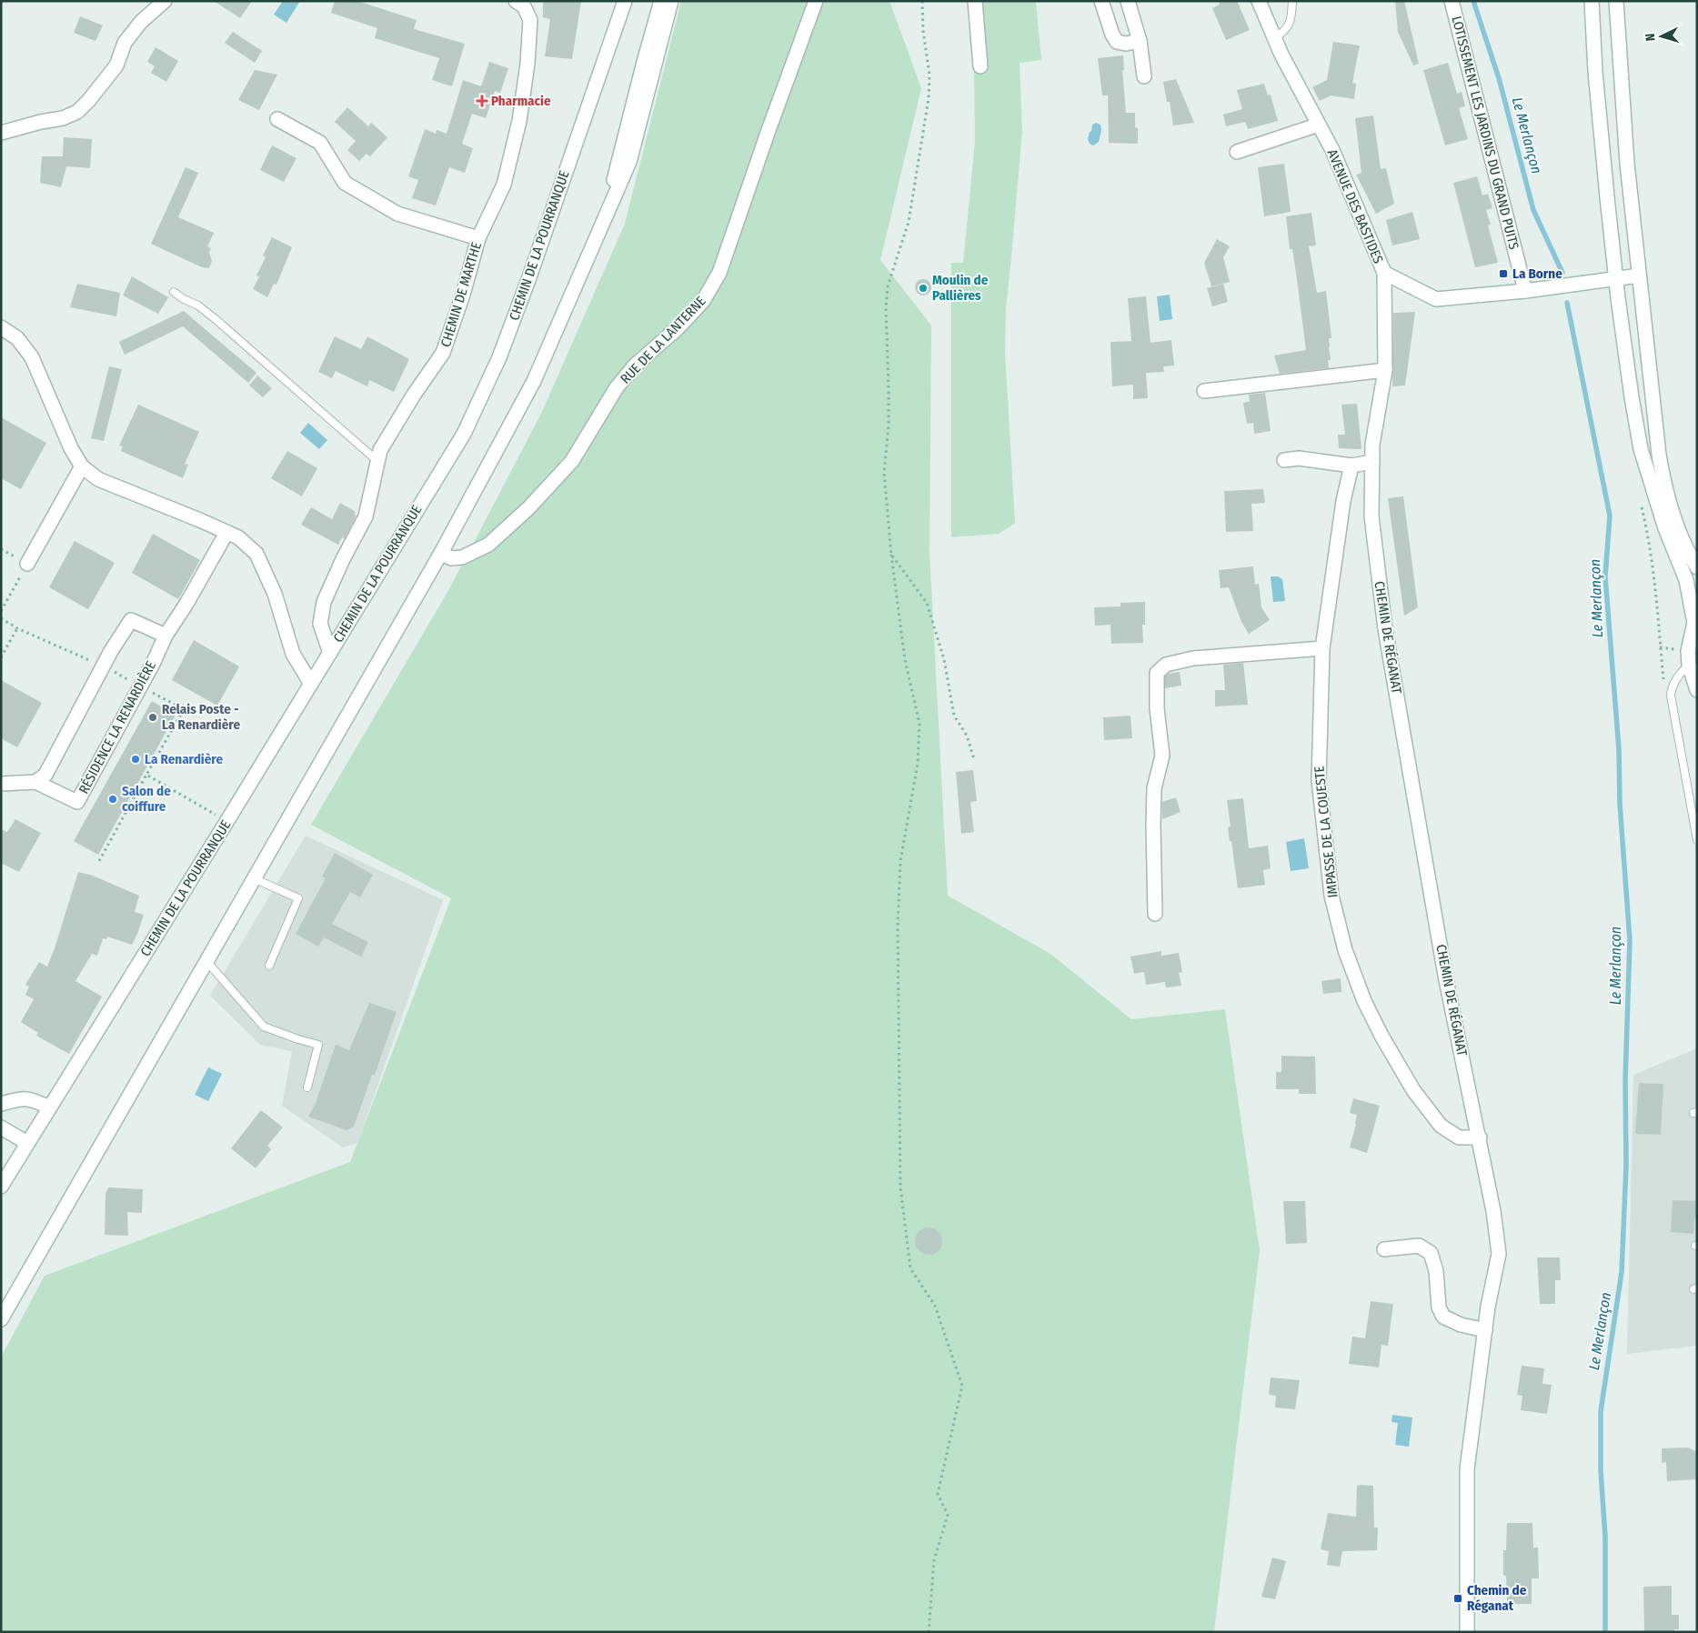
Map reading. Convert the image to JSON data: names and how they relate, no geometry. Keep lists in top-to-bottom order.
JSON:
{
  "streets": {
    "street": [
      "LOTISSEMENT LES JARDINS DU GRAND PUITS",
      "AVENUE DES BASTIDES",
      "CHEMIN DE LA POURRANQUE",
      "CHEMIN DE MARTHE",
      "RUE DE LA LANTERNE",
      "CHEMIN DE RÉGANAT",
      "RÉSIDENCE LA RENARDIÈRE",
      "IMPASSE DE LA COUESTE"
    ]
  },
  "crossings": [
    ["LOTISSEMENT LES JARDINS DU GRAND PUITS", "AVENUE DES BASTIDES"],
    ["AVENUE DES BASTIDES", "CHEMIN DE RÉGANAT"],
    ["CHEMIN DE LA POURRANQUE", "CHEMIN DE MARTHE"],
    ["CHEMIN DE RÉGANAT", "IMPASSE DE LA COUESTE"]
  ],
  "water": ["Le Merlançon"],
  "places": {
    "health": ["Pharmacie"],
    "transit": ["La Borne", "Chemin de Réganat"],
    "other": [
      "Moulin de Pallières",
      "Relais Poste - La Renardière",
      "La Renardière",
      "Salon de coiffure"
    ]
  },
  "north": "left"
}
